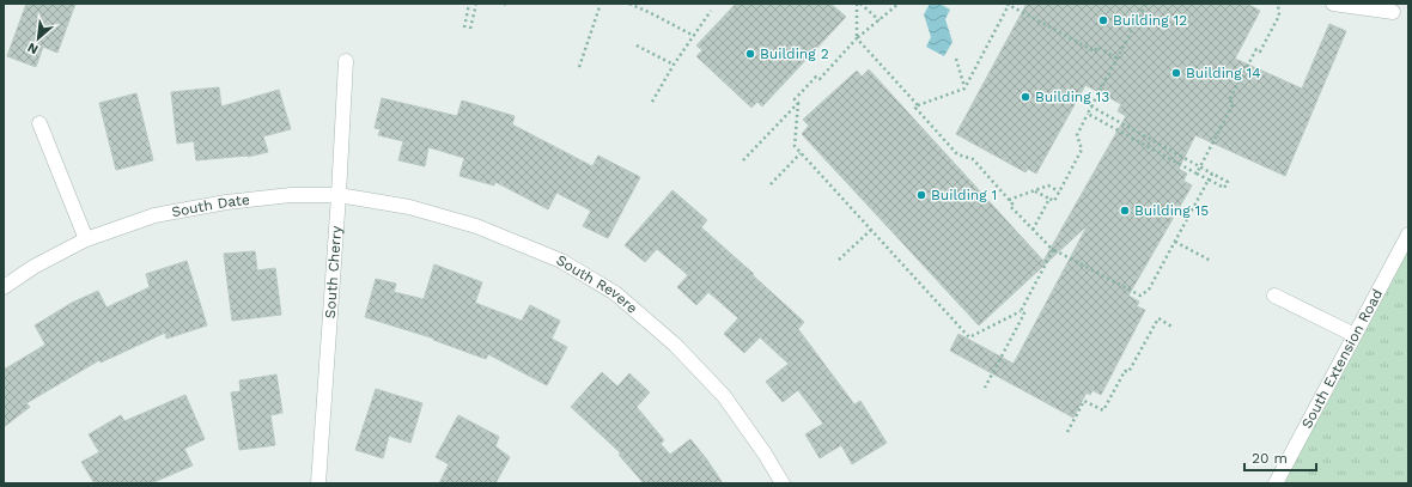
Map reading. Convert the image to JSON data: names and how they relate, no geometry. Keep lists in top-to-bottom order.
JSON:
{
  "streets": {
    "street": [
      "South Date",
      "South Cherry",
      "South Revere",
      "South Extension Road"
    ]
  },
  "crossings": [
    ["South Date", "South Cherry"],
    ["South Date", "South Revere"],
    ["South Cherry", "South Revere"]
  ],
  "places": [
    "Building 12",
    "Building 2",
    "Building 14",
    "Building 13",
    "Building 1",
    "Building 15"
  ],
  "scale_bar": "20 m",
  "north": "bottom left"
}
